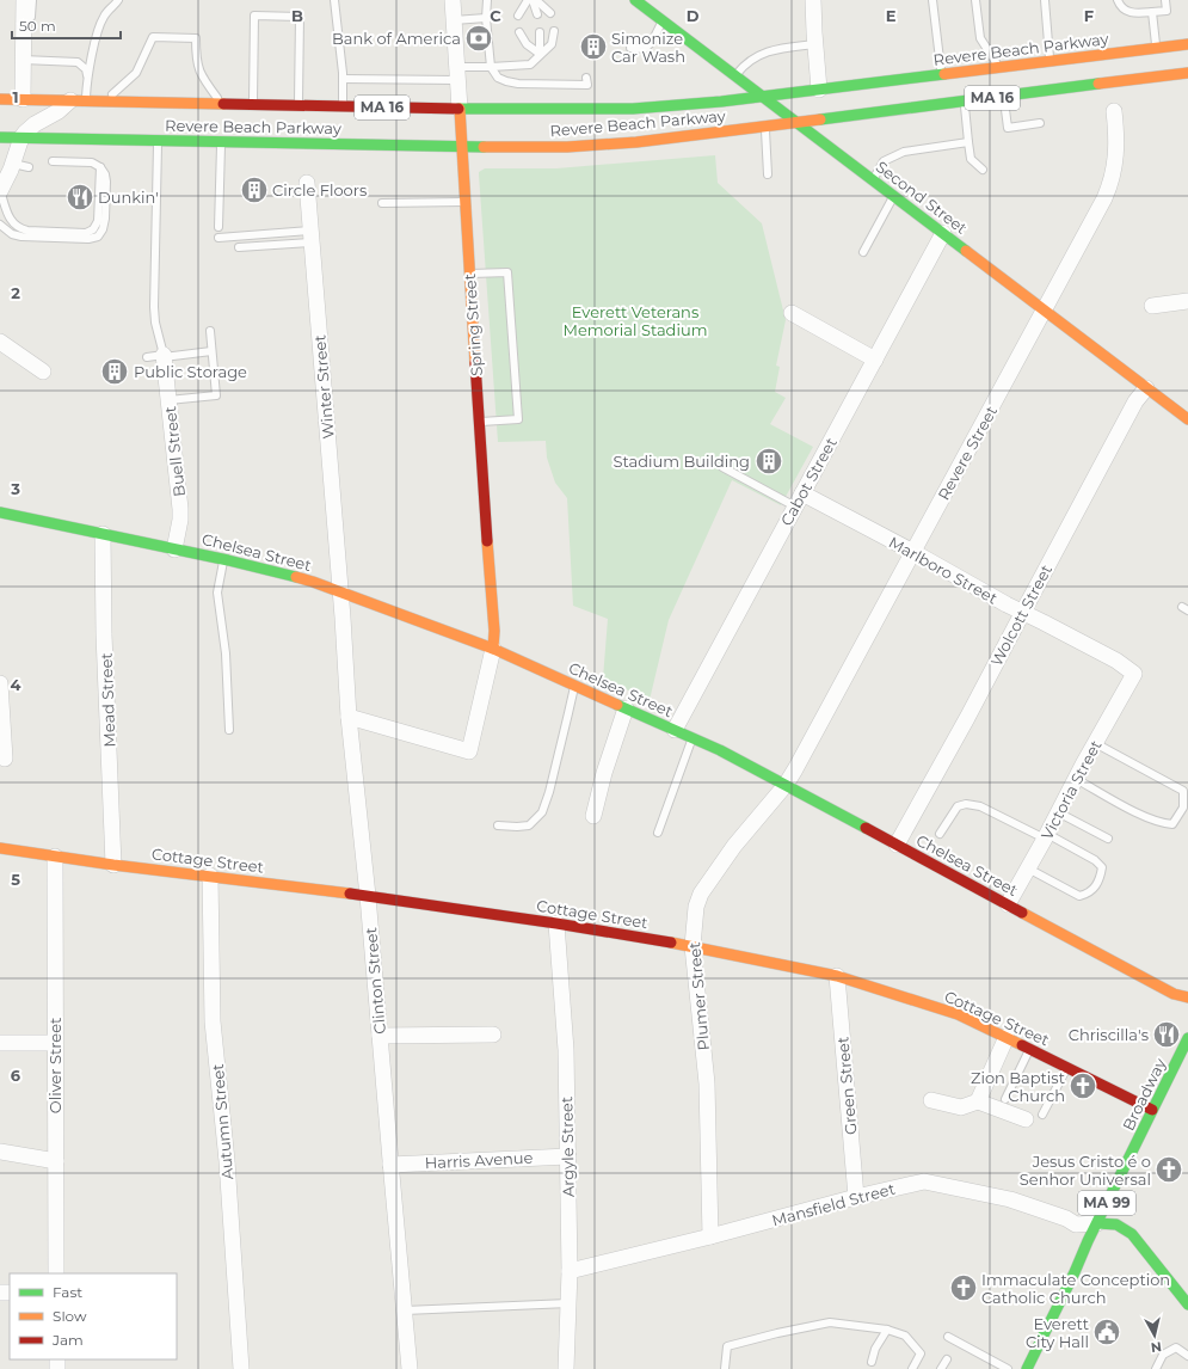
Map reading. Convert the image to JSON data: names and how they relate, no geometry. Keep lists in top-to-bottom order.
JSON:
{
  "streets": {
    "main road": [
      "Revere Beach Parkway",
      "MA 16",
      "Second Street",
      "Spring Street",
      "Chelsea Street",
      "Cottage Street",
      "Broadway",
      "MA 99"
    ],
    "street": [
      "Winter Street",
      "Buell Street",
      "Revere Street",
      "Cabot Street",
      "Marlboro Street",
      "Wolcott Street",
      "Mead Street",
      "Victoria Street",
      "Clinton Street",
      "Plumer Street",
      "Oliver Street",
      "Green Street",
      "Autumn Street",
      "Argyle Street",
      "Harris Avenue",
      "Mansfield Street"
    ]
  },
  "crossings": [
    ["Revere Beach Parkway", "Second Street"],
    ["Revere Beach Parkway", "Spring Street"],
    ["Second Street", "Revere Street"],
    ["Second Street", "Cabot Street"],
    ["Second Street", "Wolcott Street"],
    ["Spring Street", "Chelsea Street"],
    ["Winter Street", "Chelsea Street"],
    ["Winter Street", "Clinton Street"],
    ["Buell Street", "Chelsea Street"],
    ["Revere Street", "Chelsea Street"],
    ["Revere Street", "Marlboro Street"],
    ["Revere Street", "Plumer Street"],
    ["Cabot Street", "Chelsea Street"],
    ["Cabot Street", "Marlboro Street"],
    ["Chelsea Street", "Wolcott Street"],
    ["Chelsea Street", "Mead Street"],
    ["Chelsea Street", "Victoria Street"],
    ["Chelsea Street", "Clinton Street"],
    ["Chelsea Street", "Plumer Street"],
    ["Marlboro Street", "Wolcott Street"],
    ["Marlboro Street", "Victoria Street"],
    ["Mead Street", "Cottage Street"],
    ["Cottage Street", "Clinton Street"],
    ["Cottage Street", "Plumer Street"],
    ["Cottage Street", "Oliver Street"],
    ["Cottage Street", "Green Street"],
    ["Cottage Street", "Broadway"],
    ["Cottage Street", "Autumn Street"],
    ["Cottage Street", "Argyle Street"],
    ["Clinton Street", "Harris Avenue"],
    ["Plumer Street", "Mansfield Street"],
    ["Green Street", "Mansfield Street"],
    ["Broadway", "Mansfield Street"],
    ["Argyle Street", "Harris Avenue"],
    ["Argyle Street", "Mansfield Street"]
  ],
  "parks": ["Everett Veterans Memorial Stadium"],
  "places": {
    "bank": ["Bank of America"],
    "building": [
      "Simonize Car Wash",
      "Circle Floors",
      "Public Storage",
      "Stadium Building"
    ],
    "restaurant": ["Dunkin'", "Chriscilla's"],
    "church": ["Zion Baptist Church", "Jesus Cristo é o Senhor Universal", "Immaculate Conception Catholic Church"],
    "public building": ["Everett City Hall"]
  },
  "legend": ["Fast", "Slow", "Jam"],
  "scale_bar": "50 m",
  "north": "bottom",
  "grid": {
    "columns": [
      "B",
      "C",
      "D",
      "E",
      "F"
    ],
    "rows": [
      "1",
      "2",
      "3",
      "4",
      "5",
      "6"
    ]
  }
}
